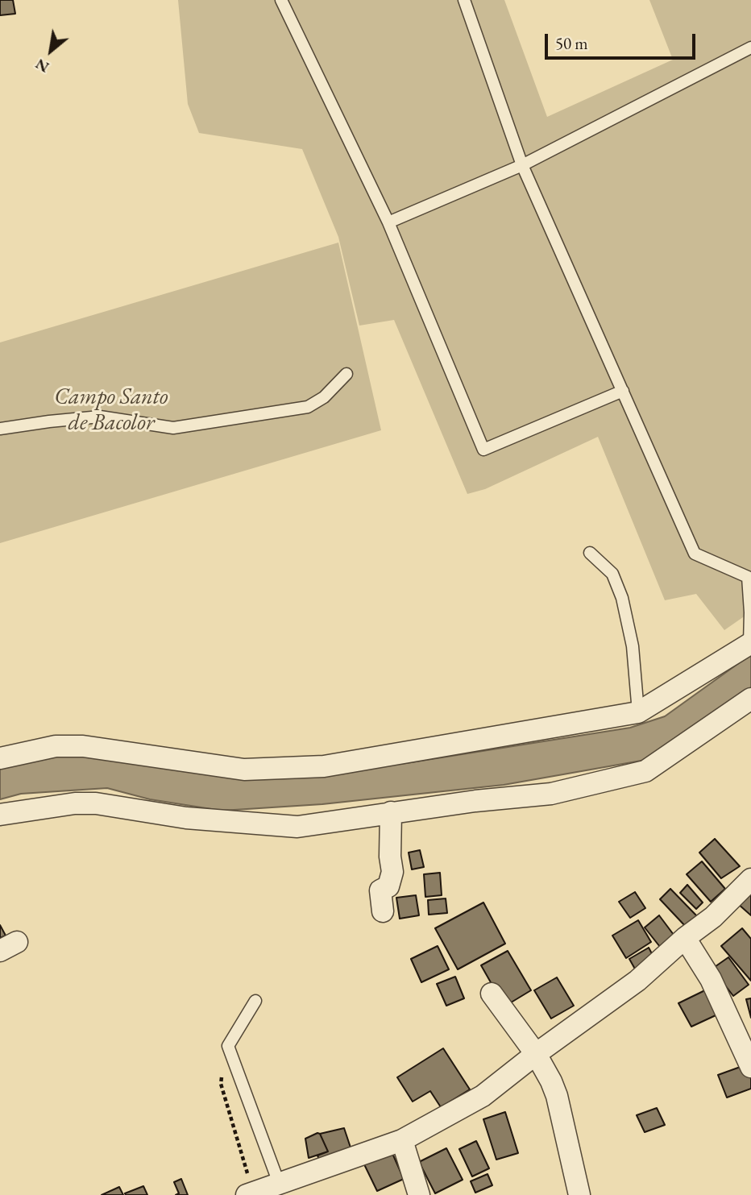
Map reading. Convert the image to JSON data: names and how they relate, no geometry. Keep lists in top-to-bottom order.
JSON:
{
  "parks": ["Campo Santo de Bacolor"],
  "scale_bar": "50 m",
  "north": "bottom left"
}
